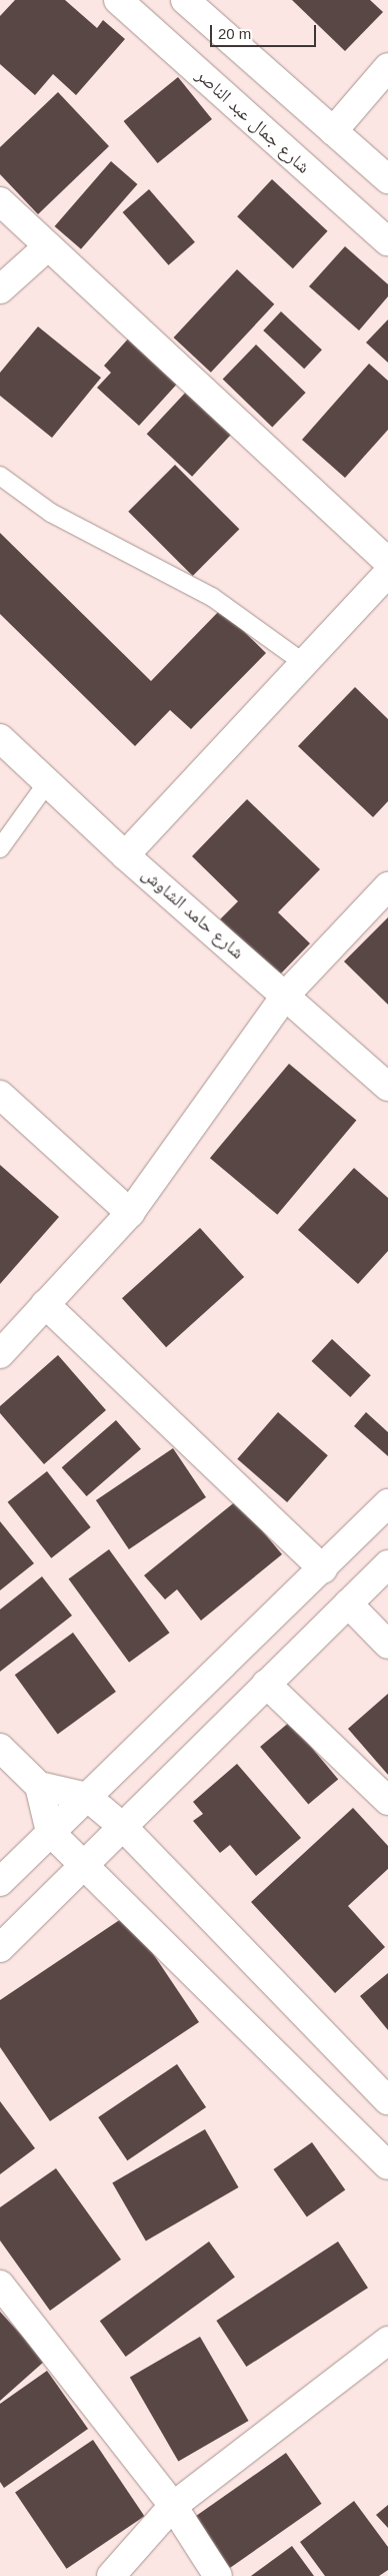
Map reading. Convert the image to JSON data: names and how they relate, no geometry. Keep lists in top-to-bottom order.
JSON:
{
  "streets": {
    "street": ["شارع جمال عبد الناصر", "شارع حامد الشاوش"]
  },
  "scale_bar": "20 m"
}
